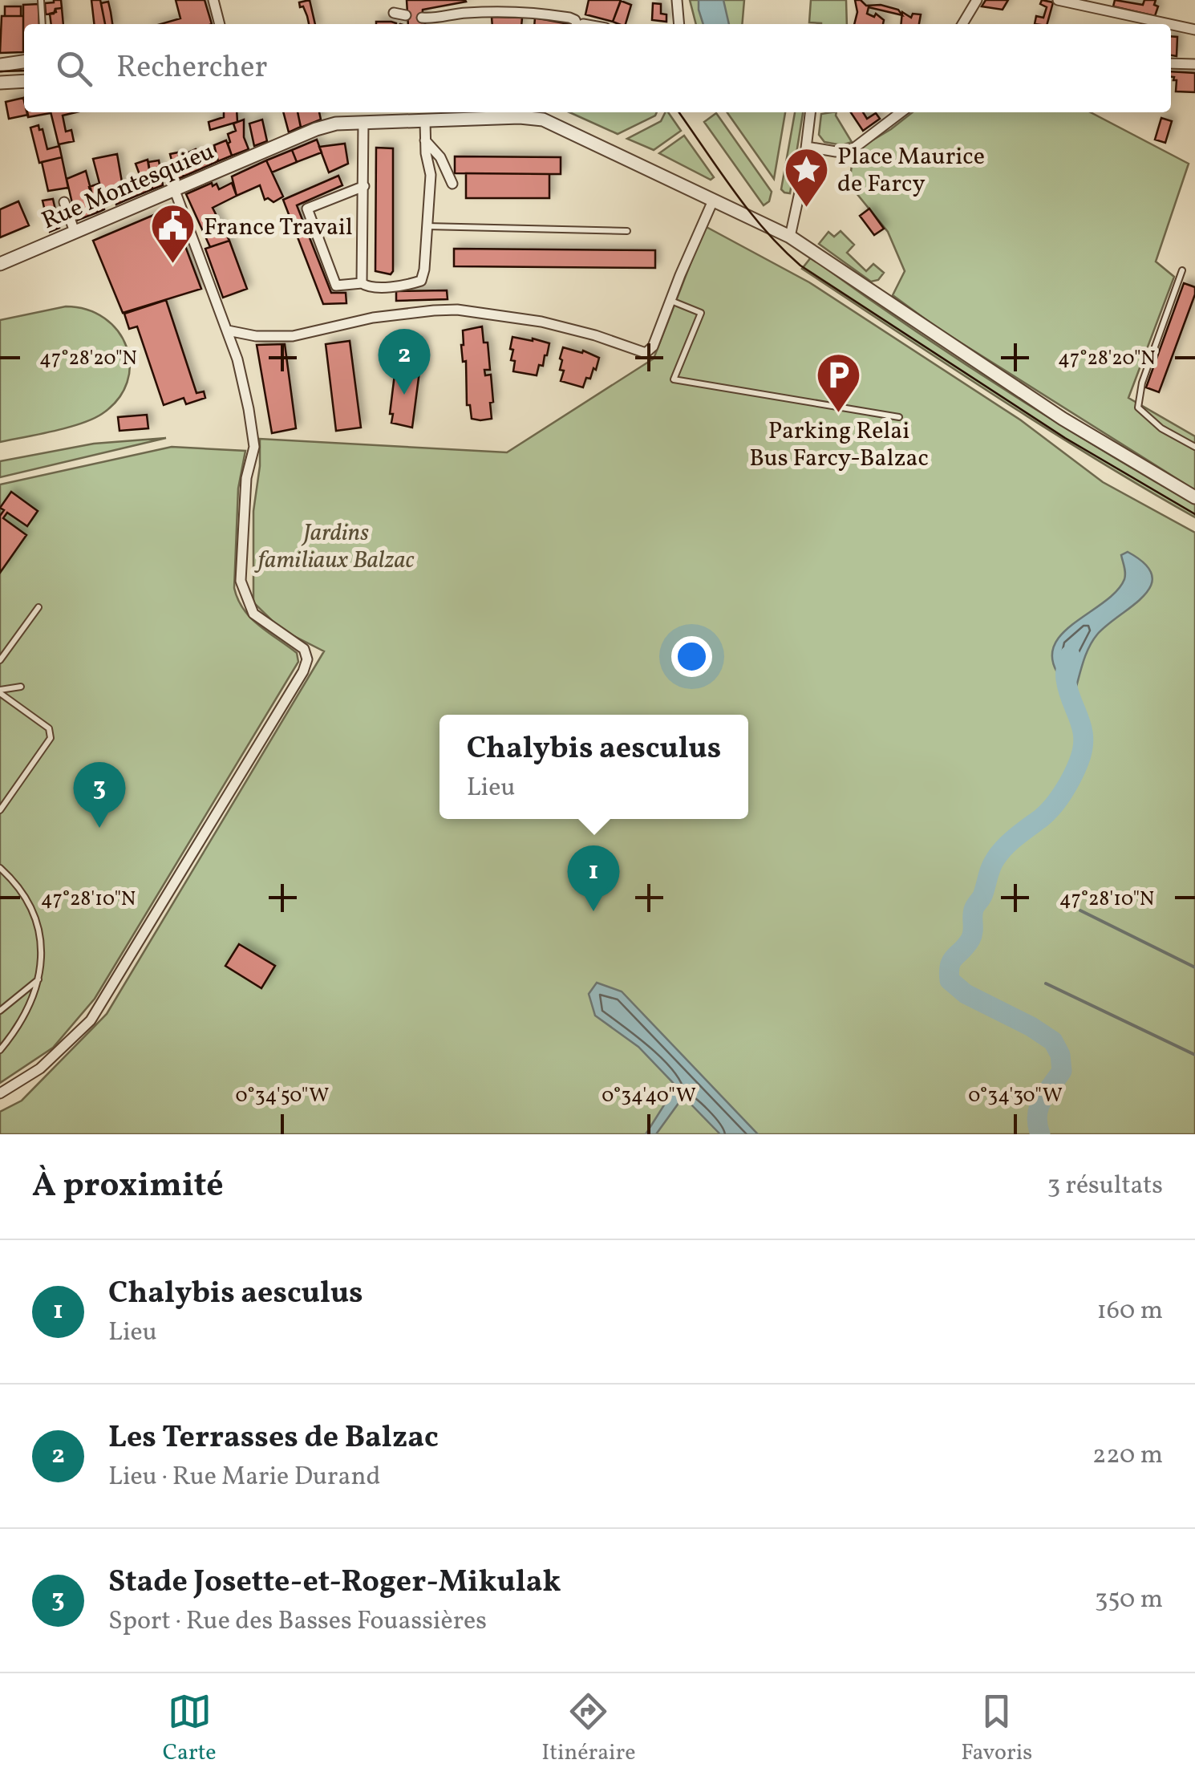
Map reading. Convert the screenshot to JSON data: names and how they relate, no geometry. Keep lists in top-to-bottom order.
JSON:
{
  "streets": {
    "street": ["Rue Montesquieu"]
  },
  "parks": ["Jardins familiaux Balzac"],
  "places": {
    "place": ["Place Maurice de Farcy"],
    "public building": ["France Travail"],
    "parking": ["Parking Relai Bus Farcy-Balzac"]
  },
  "page": {
    "search": "Rechercher",
    "pins": ["2", "3", "1"],
    "popup": ["Chalybis aesculus", "Lieu"],
    "heading": ["À proximité", "3 résultats"],
    "list": [
      {
        "mark": "1",
        "name": "Chalybis aesculus",
        "note": "Lieu",
        "value": "160 m"
      },
      {
        "mark": "2",
        "name": "Les Terrasses de Balzac",
        "note": "Lieu · Rue Marie Durand",
        "value": "220 m"
      },
      {
        "mark": "3",
        "name": "Stade Josette-et-Roger-Mikulak",
        "note": "Sport · Rue des Basses Fouassières",
        "value": "350 m"
      }
    ],
    "nav": ["Carte", "Itinéraire", "Favoris"]
  },
  "coordinates": [
    "47°28'20\"N",
    "47°28'10\"N",
    "0°34'50\"W",
    "0°34'40\"W",
    "0°34'30\"W"
  ]
}
